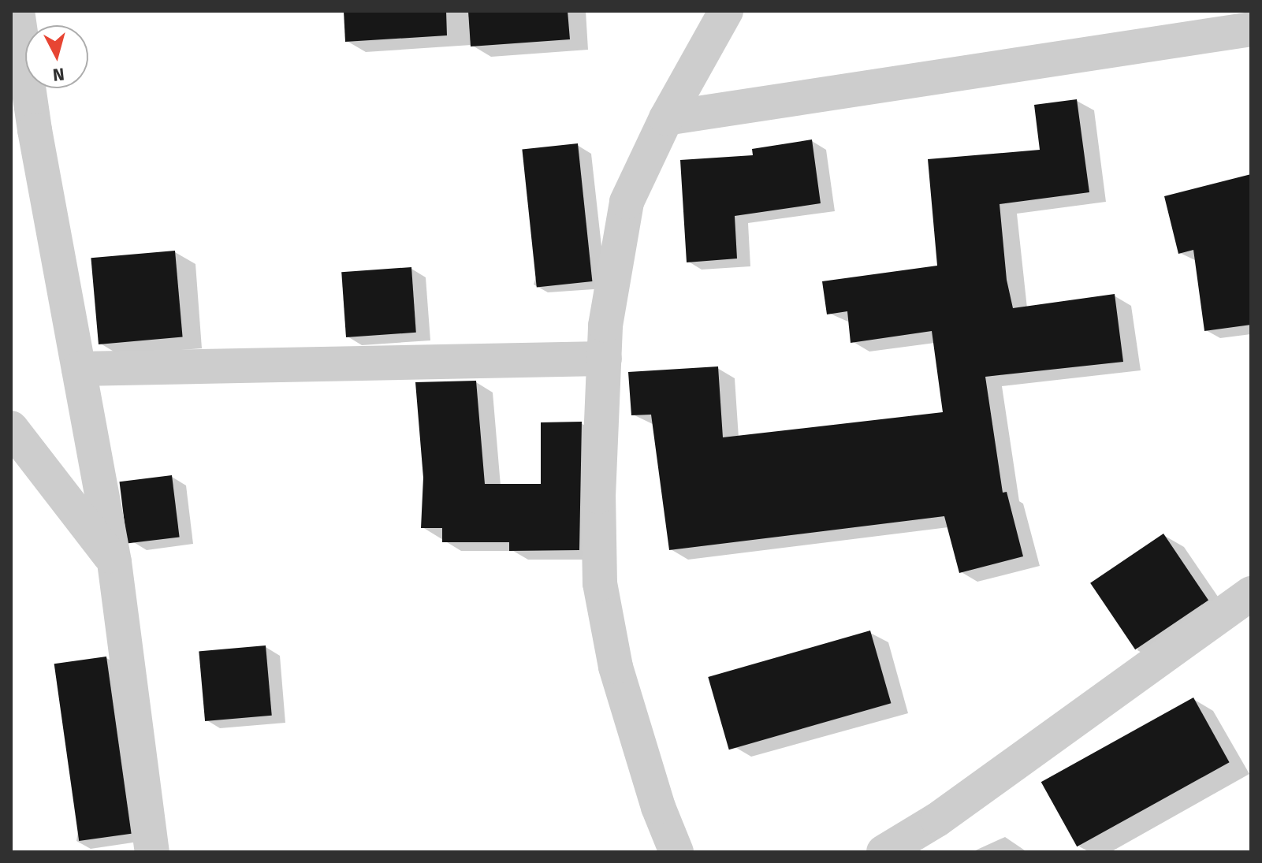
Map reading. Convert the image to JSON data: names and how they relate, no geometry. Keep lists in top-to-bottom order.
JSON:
{
  "north": "bottom"
}
